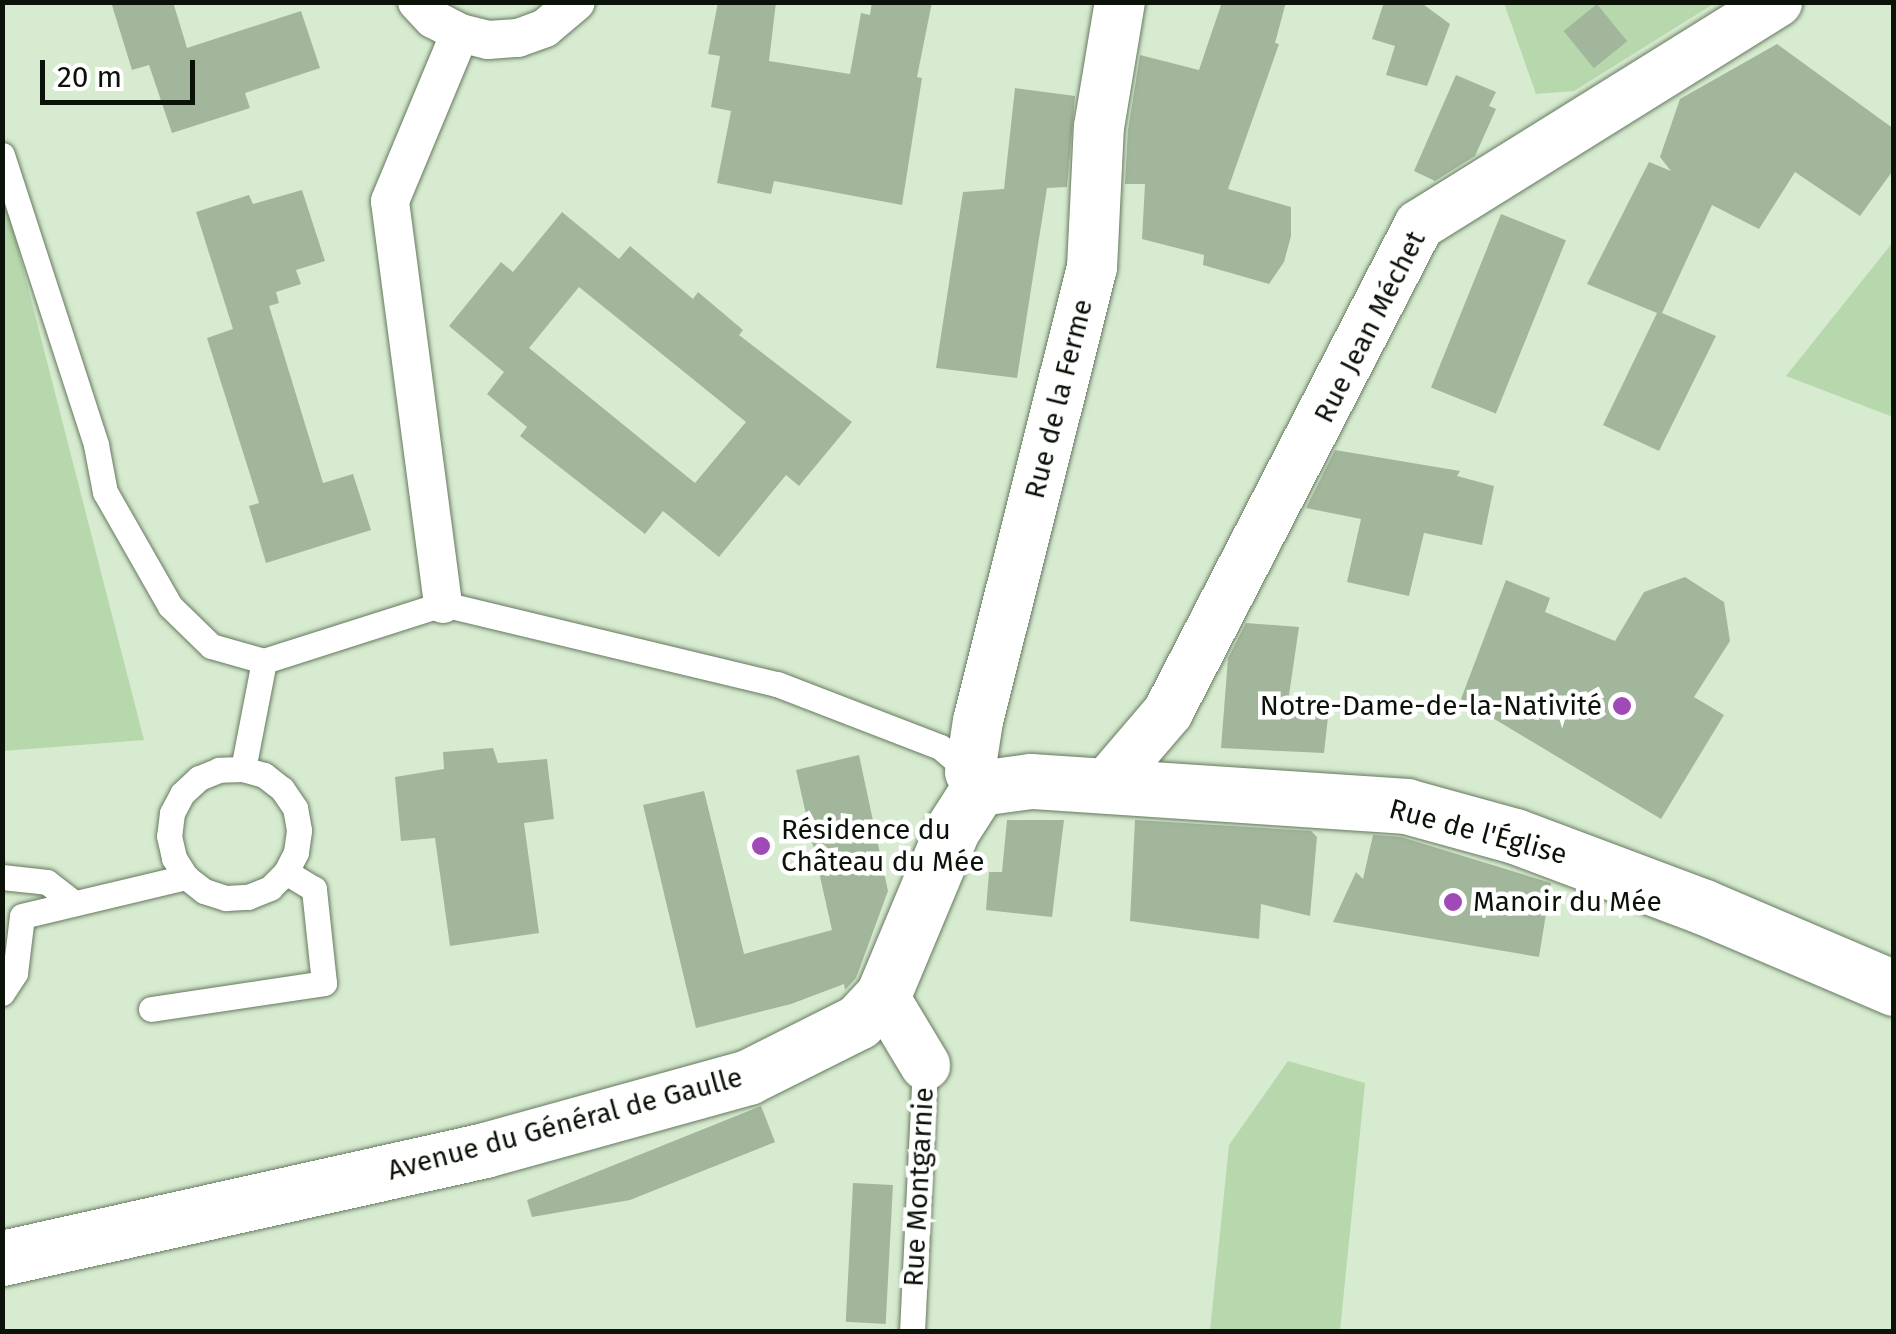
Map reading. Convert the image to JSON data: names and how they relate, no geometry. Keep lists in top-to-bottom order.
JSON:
{
  "streets": {
    "street": [
      "Rue Jean Méchet",
      "Rue de la Ferme",
      "Rue de l'Église",
      "Avenue du Général de Gaulle",
      "Rue Montgarnie"
    ]
  },
  "crossings": [
    ["Rue Jean Méchet", "Rue de l'Église"],
    ["Rue de la Ferme", "Rue de l'Église"],
    ["Rue de la Ferme", "Avenue du Général de Gaulle"],
    ["Rue de l'Église", "Avenue du Général de Gaulle"],
    ["Avenue du Général de Gaulle", "Rue Montgarnie"]
  ],
  "places": ["Notre-Dame-de-la-Nativité", "Résidence du Château du Mée", "Manoir du Mée"],
  "scale_bar": "20 m"
}
